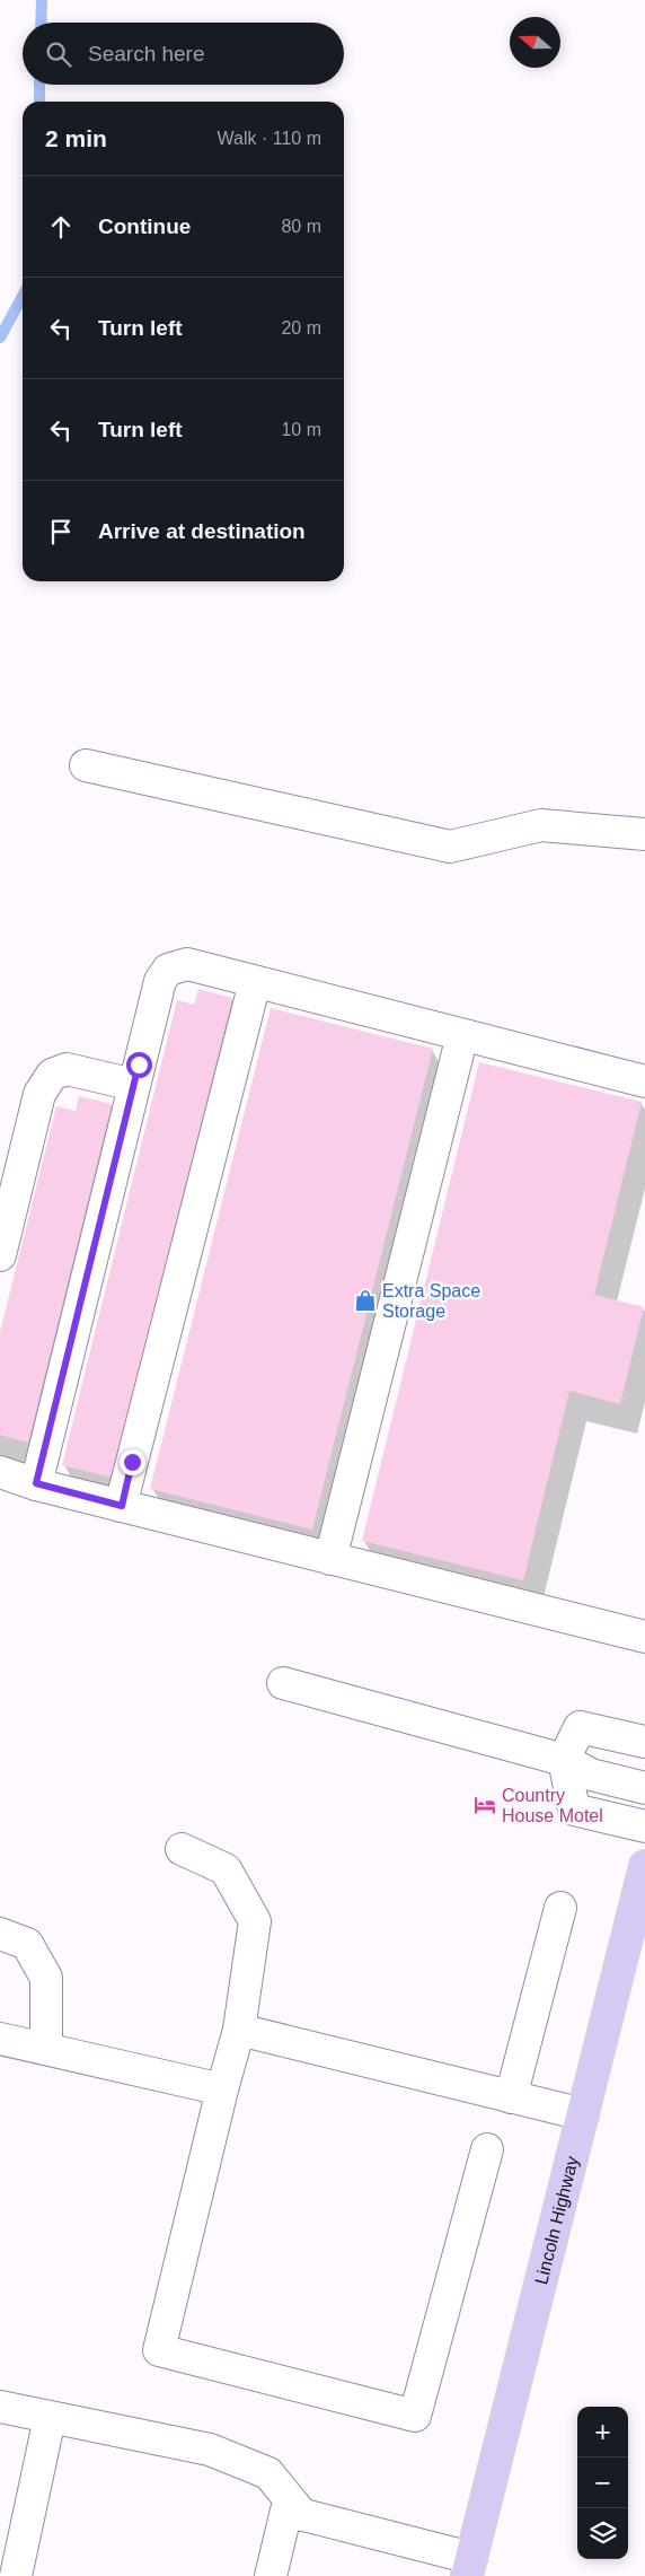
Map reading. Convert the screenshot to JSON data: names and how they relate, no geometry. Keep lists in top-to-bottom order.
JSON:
{
  "streets": {
    "main road": ["Lincoln Highway"]
  },
  "places": {
    "shop": ["Extra Space Storage"],
    "hotel": ["Country House Motel"]
  },
  "north": "left",
  "page": {
    "search": "Search here",
    "heading": ["2 min", "Walk · 110 m"],
    "list": [
      ["Continue", "80 m"],
      ["Turn left", "20 m"],
      ["Turn left", "10 m"],
      "Arrive at destination"
    ],
    "map_buttons": ["+", "−"]
  }
}
